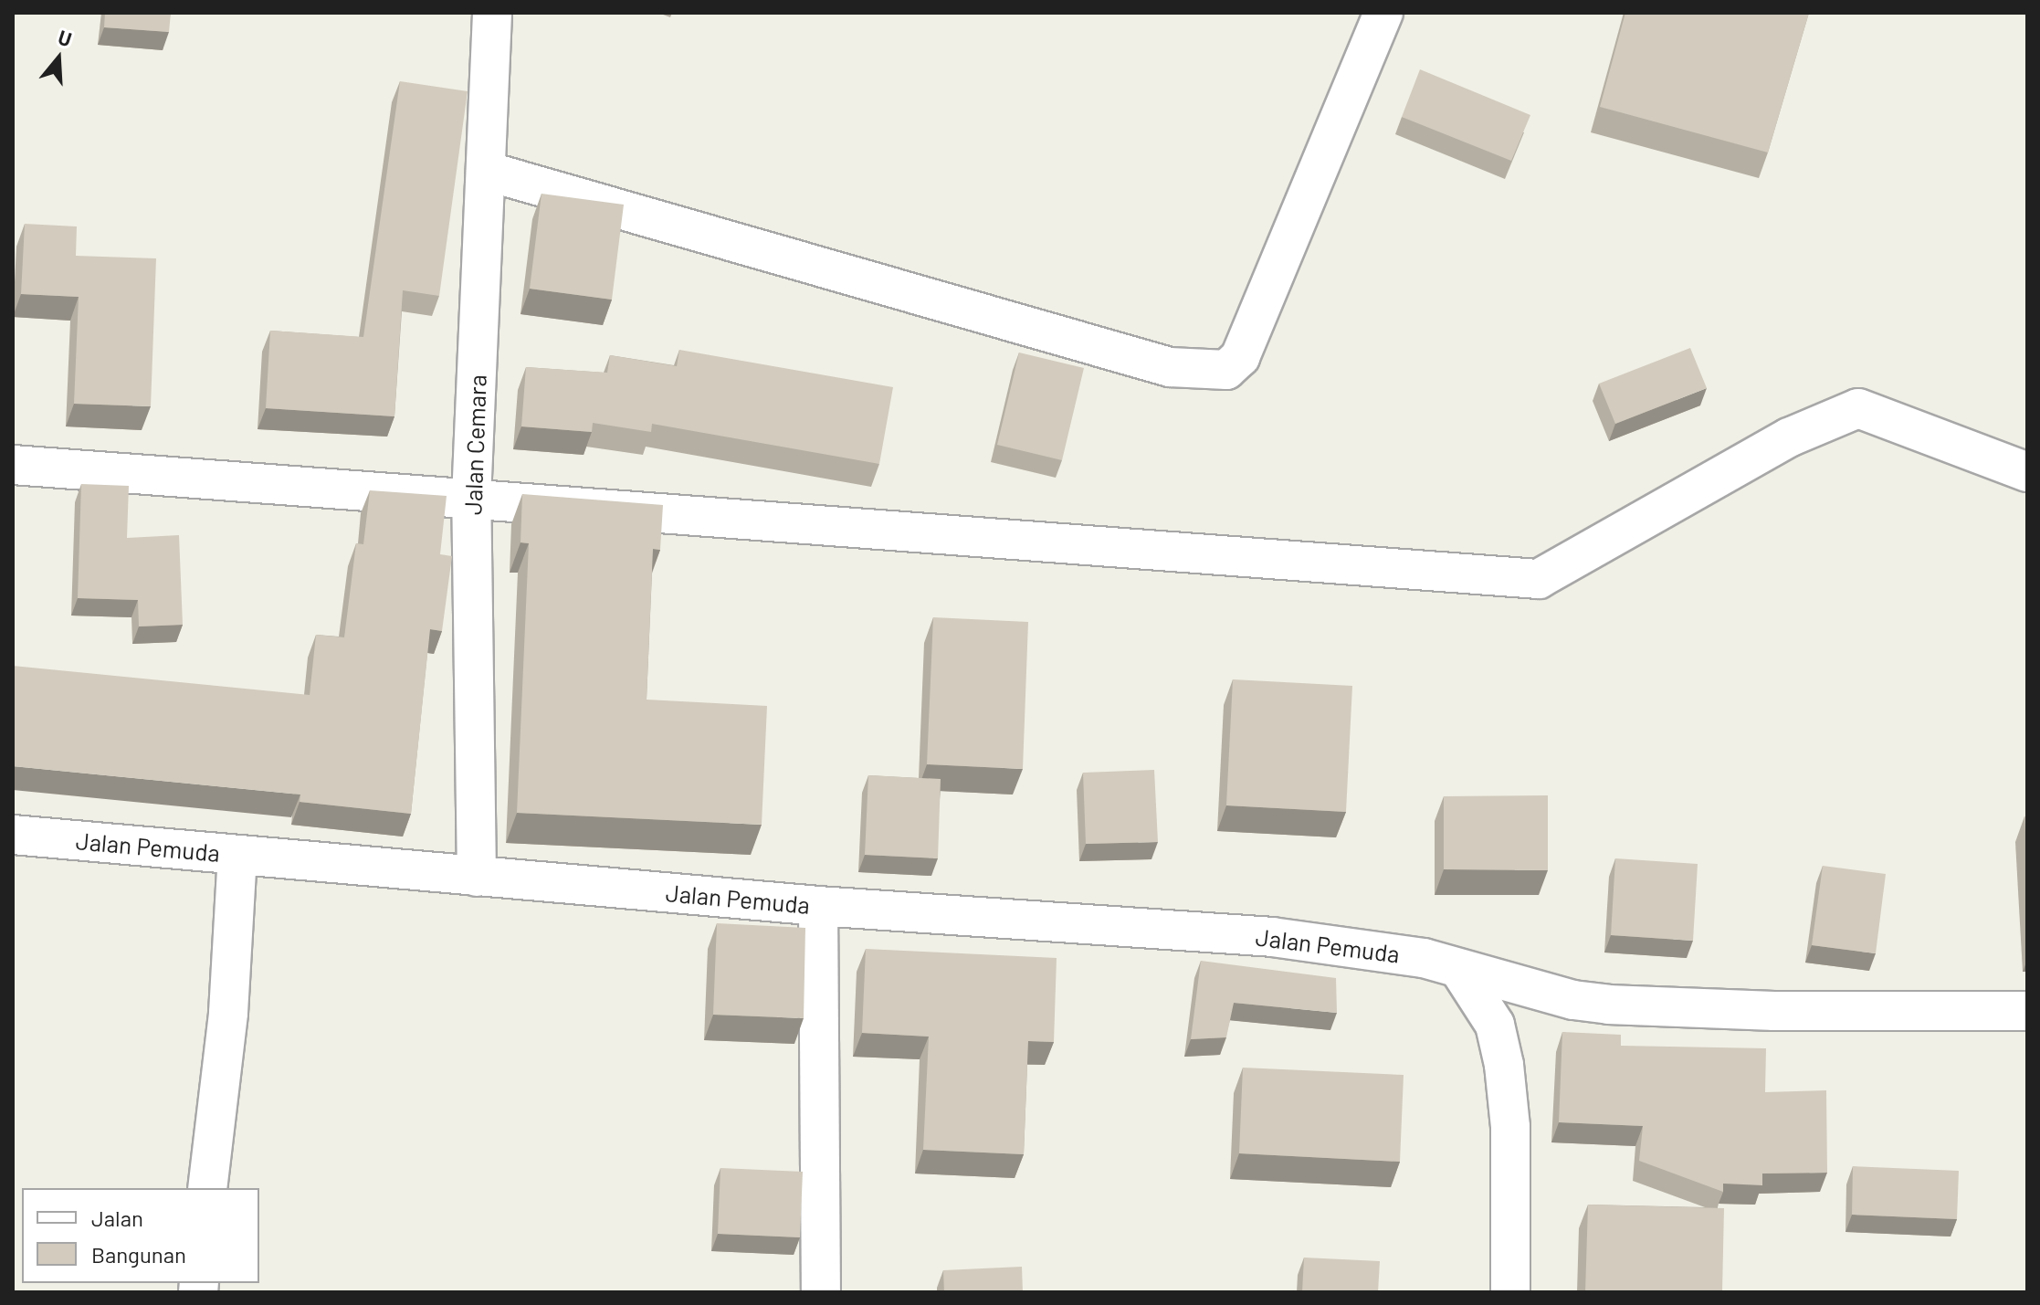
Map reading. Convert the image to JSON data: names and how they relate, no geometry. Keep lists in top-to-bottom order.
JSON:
{
  "streets": {
    "street": ["Jalan Cemara", "Jalan Pemuda"]
  },
  "crossings": [
    ["Jalan Cemara", "Jalan Pemuda"]
  ],
  "legend": ["Jalan", "Bangunan"],
  "north": "top"
}
